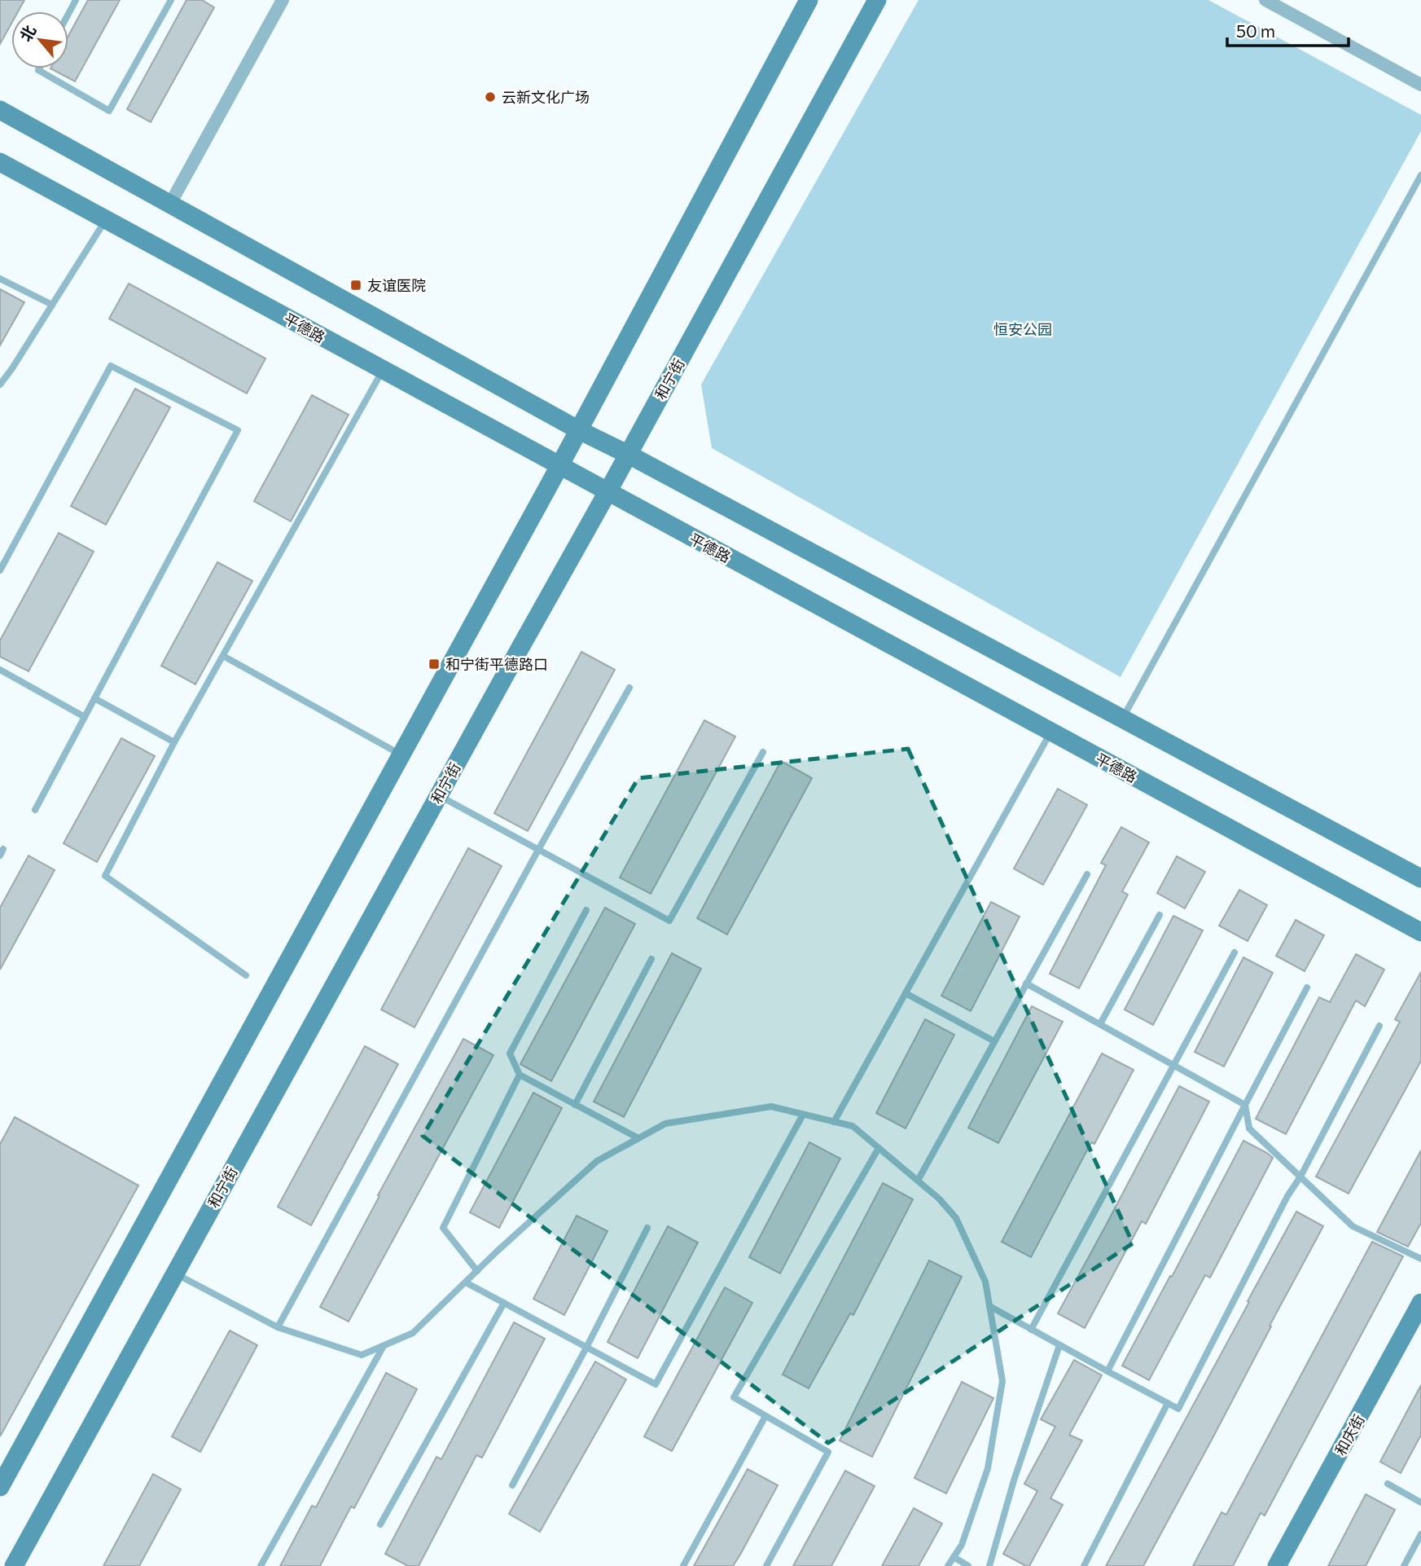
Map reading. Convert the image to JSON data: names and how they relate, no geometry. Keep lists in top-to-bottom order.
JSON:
{
  "streets": {
    "main road": ["平德路", "和宁街", "和庆街"]
  },
  "crossings": [
    ["平德路", "和宁街"]
  ],
  "parks": ["恒安公园"],
  "places": {
    "other": ["云新文化广场"],
    "transit": ["友谊医院", "和宁街平德路口"]
  },
  "scale_bar": "50 m",
  "north": "top left"
}
